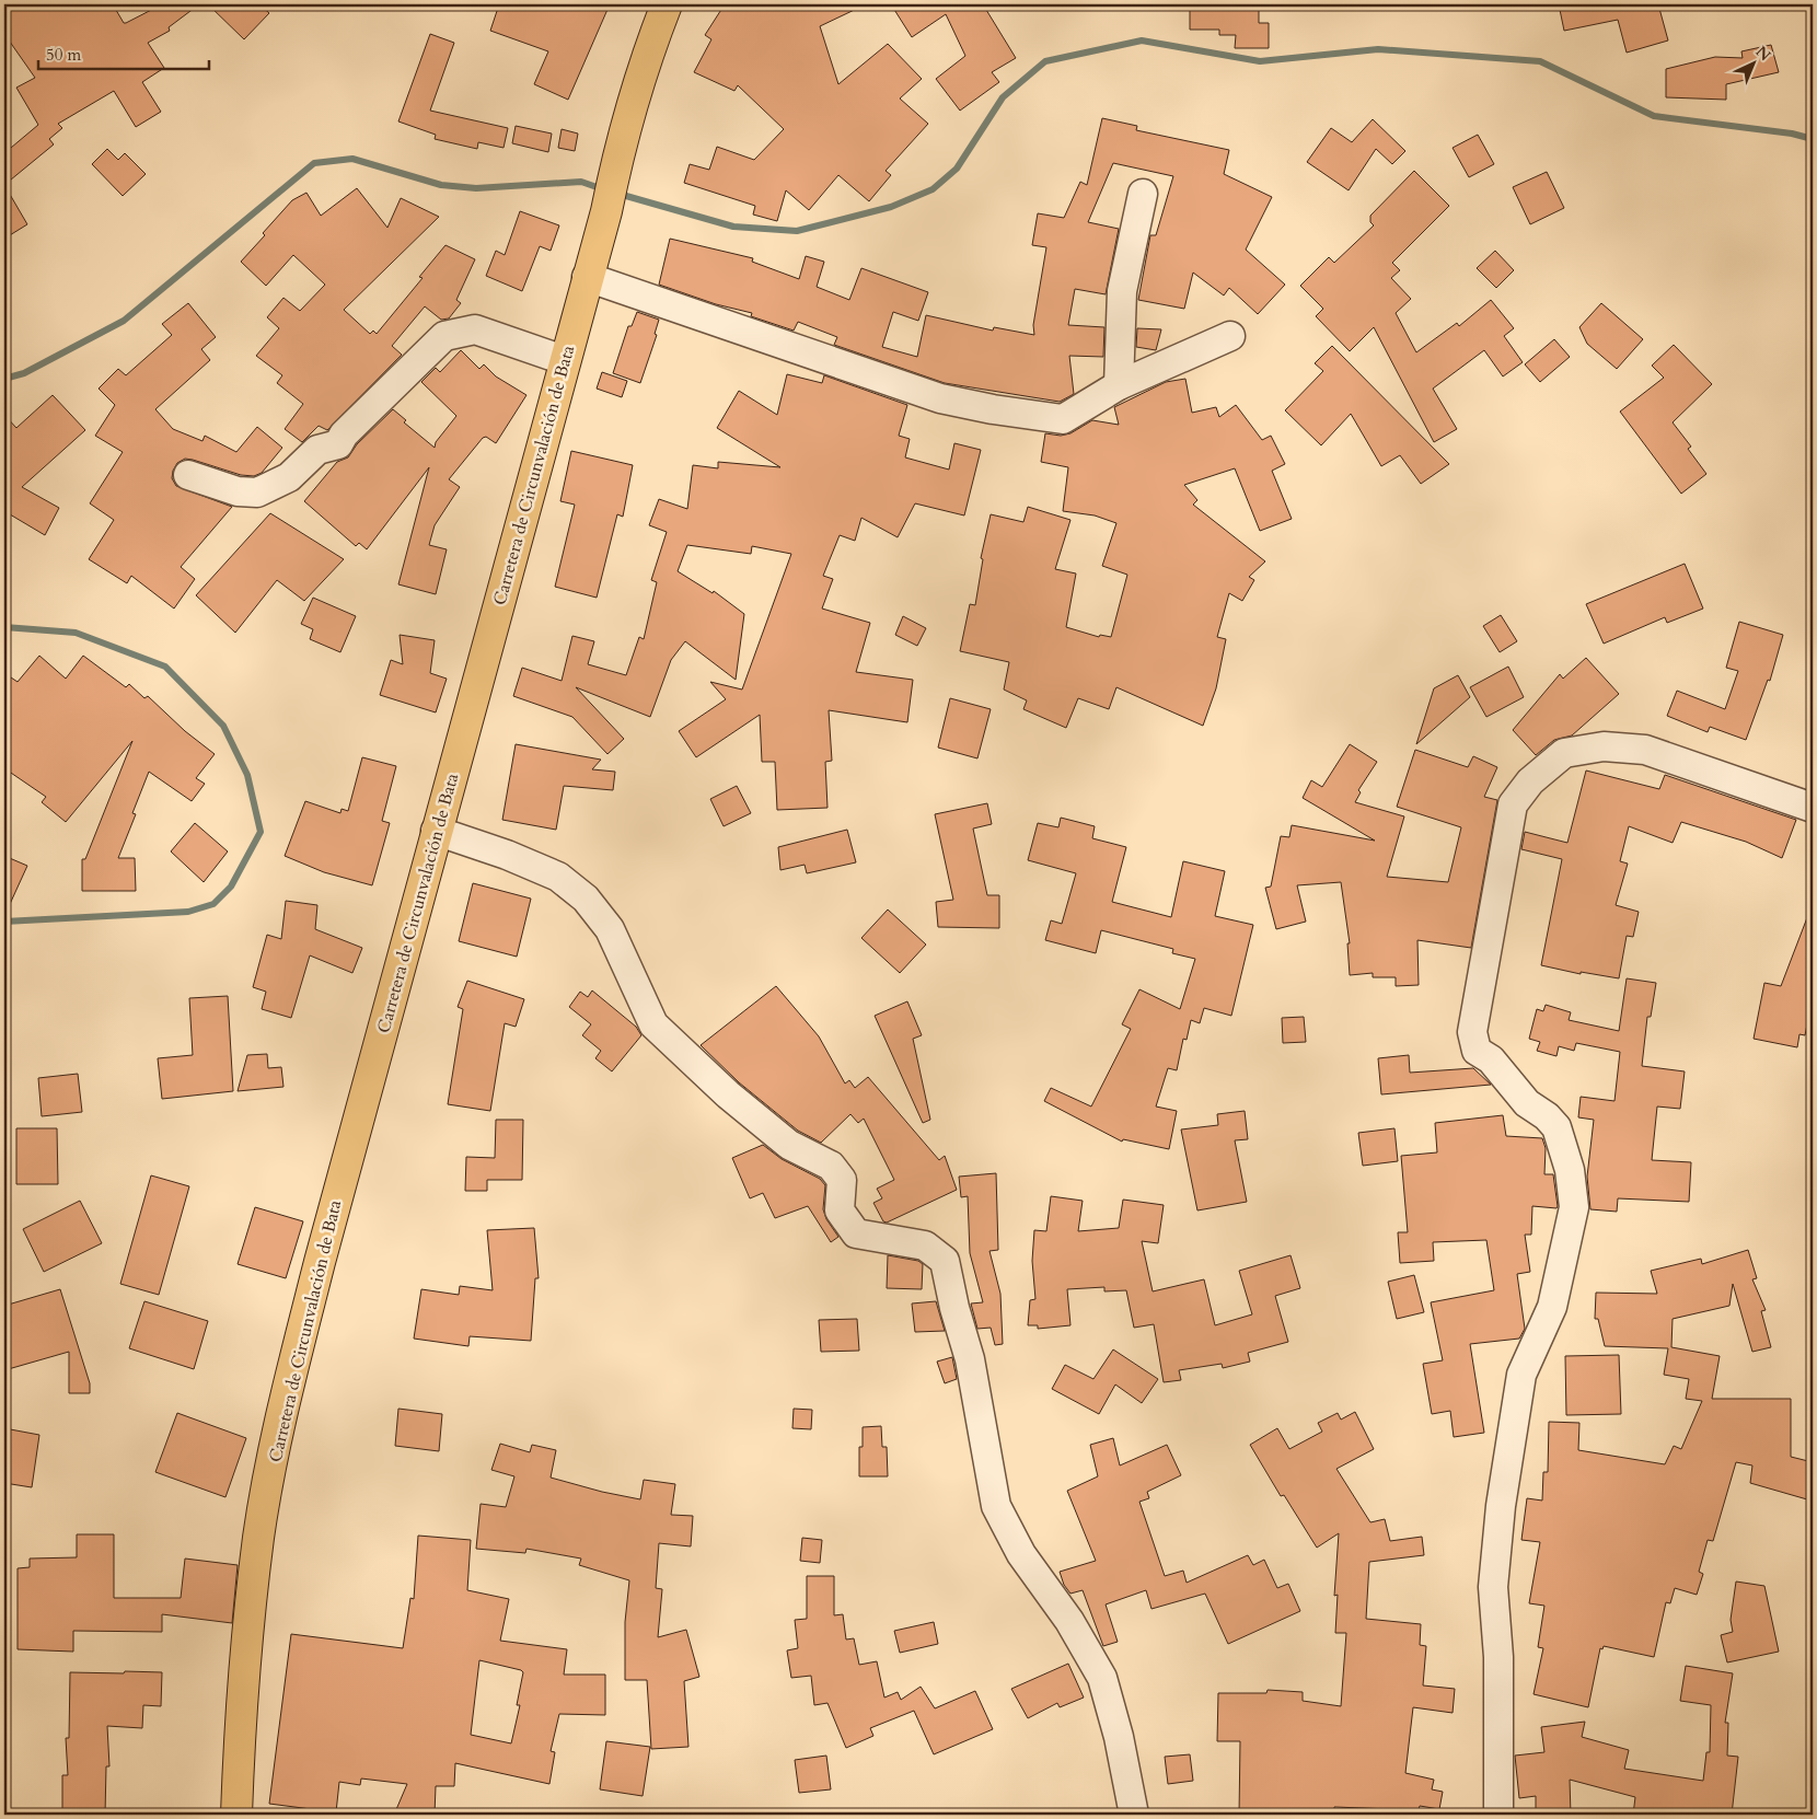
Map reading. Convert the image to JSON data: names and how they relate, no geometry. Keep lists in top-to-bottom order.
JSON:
{
  "streets": {
    "main road": ["Carretera de Circunvalación de Bata"]
  },
  "scale_bar": "50 m",
  "north": "top right"
}
